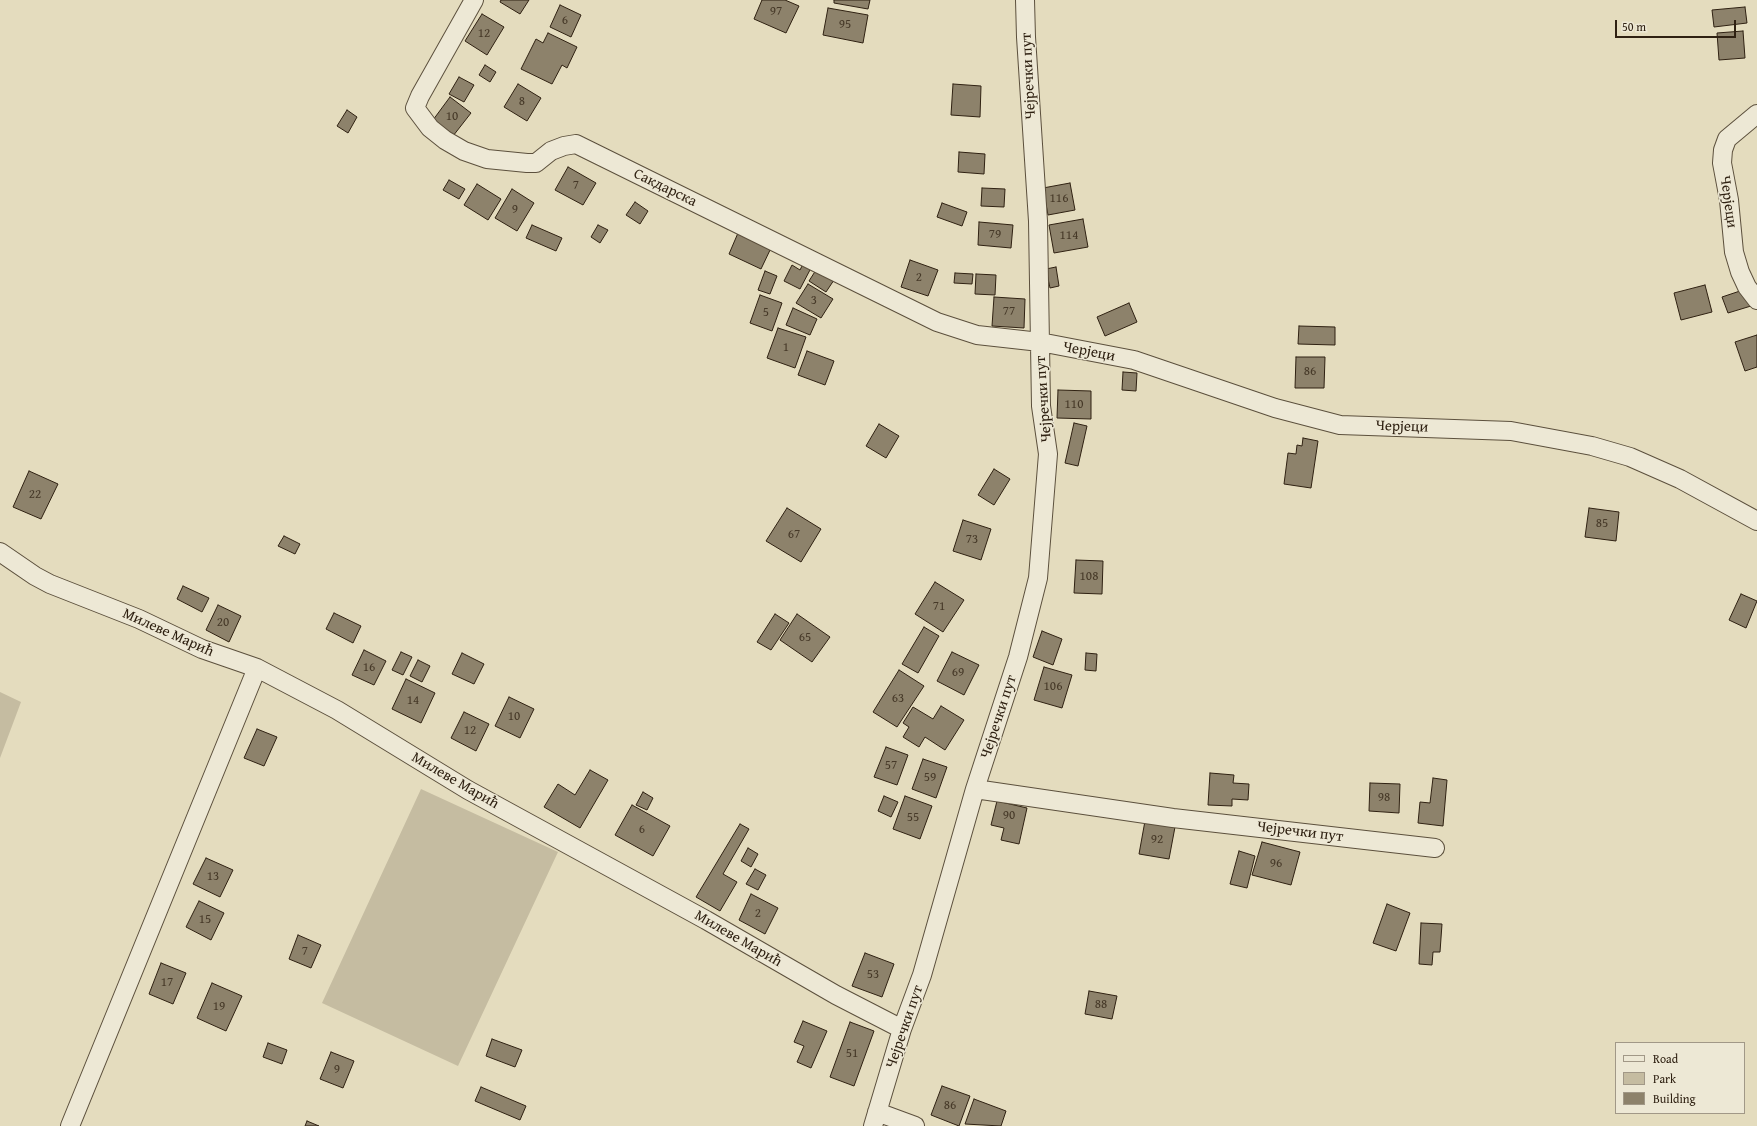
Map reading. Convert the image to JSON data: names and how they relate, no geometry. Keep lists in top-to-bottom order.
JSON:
{
  "streets": {
    "street": [
      "Чејречки пут",
      "Сакдарска",
      "Черјеци",
      "Милеве Мaрић"
    ]
  },
  "crossings": [
    ["Чејречки пут", "Сакдарска"],
    ["Чејречки пут", "Черјеци"],
    ["Чејречки пут", "Милеве Мaрић"],
    ["Сакдарска", "Черјеци"]
  ],
  "house_numbers": [
    "97",
    "6",
    "95",
    "12",
    "8",
    "10",
    "7",
    "116",
    "9",
    "79",
    "114",
    "2",
    "3",
    "77",
    "5",
    "1",
    "86",
    "110",
    "22",
    "85",
    "67",
    "73",
    "108",
    "71",
    "20",
    "65",
    "16",
    "69",
    "106",
    "63",
    "14",
    "10",
    "12",
    "57",
    "59",
    "98",
    "90",
    "55",
    "6",
    "92",
    "96",
    "13",
    "2",
    "15",
    "7",
    "53",
    "17",
    "88",
    "19",
    "51",
    "9",
    "86"
  ],
  "legend": ["Road", "Park", "Building"],
  "scale_bar": "50 m"
}
